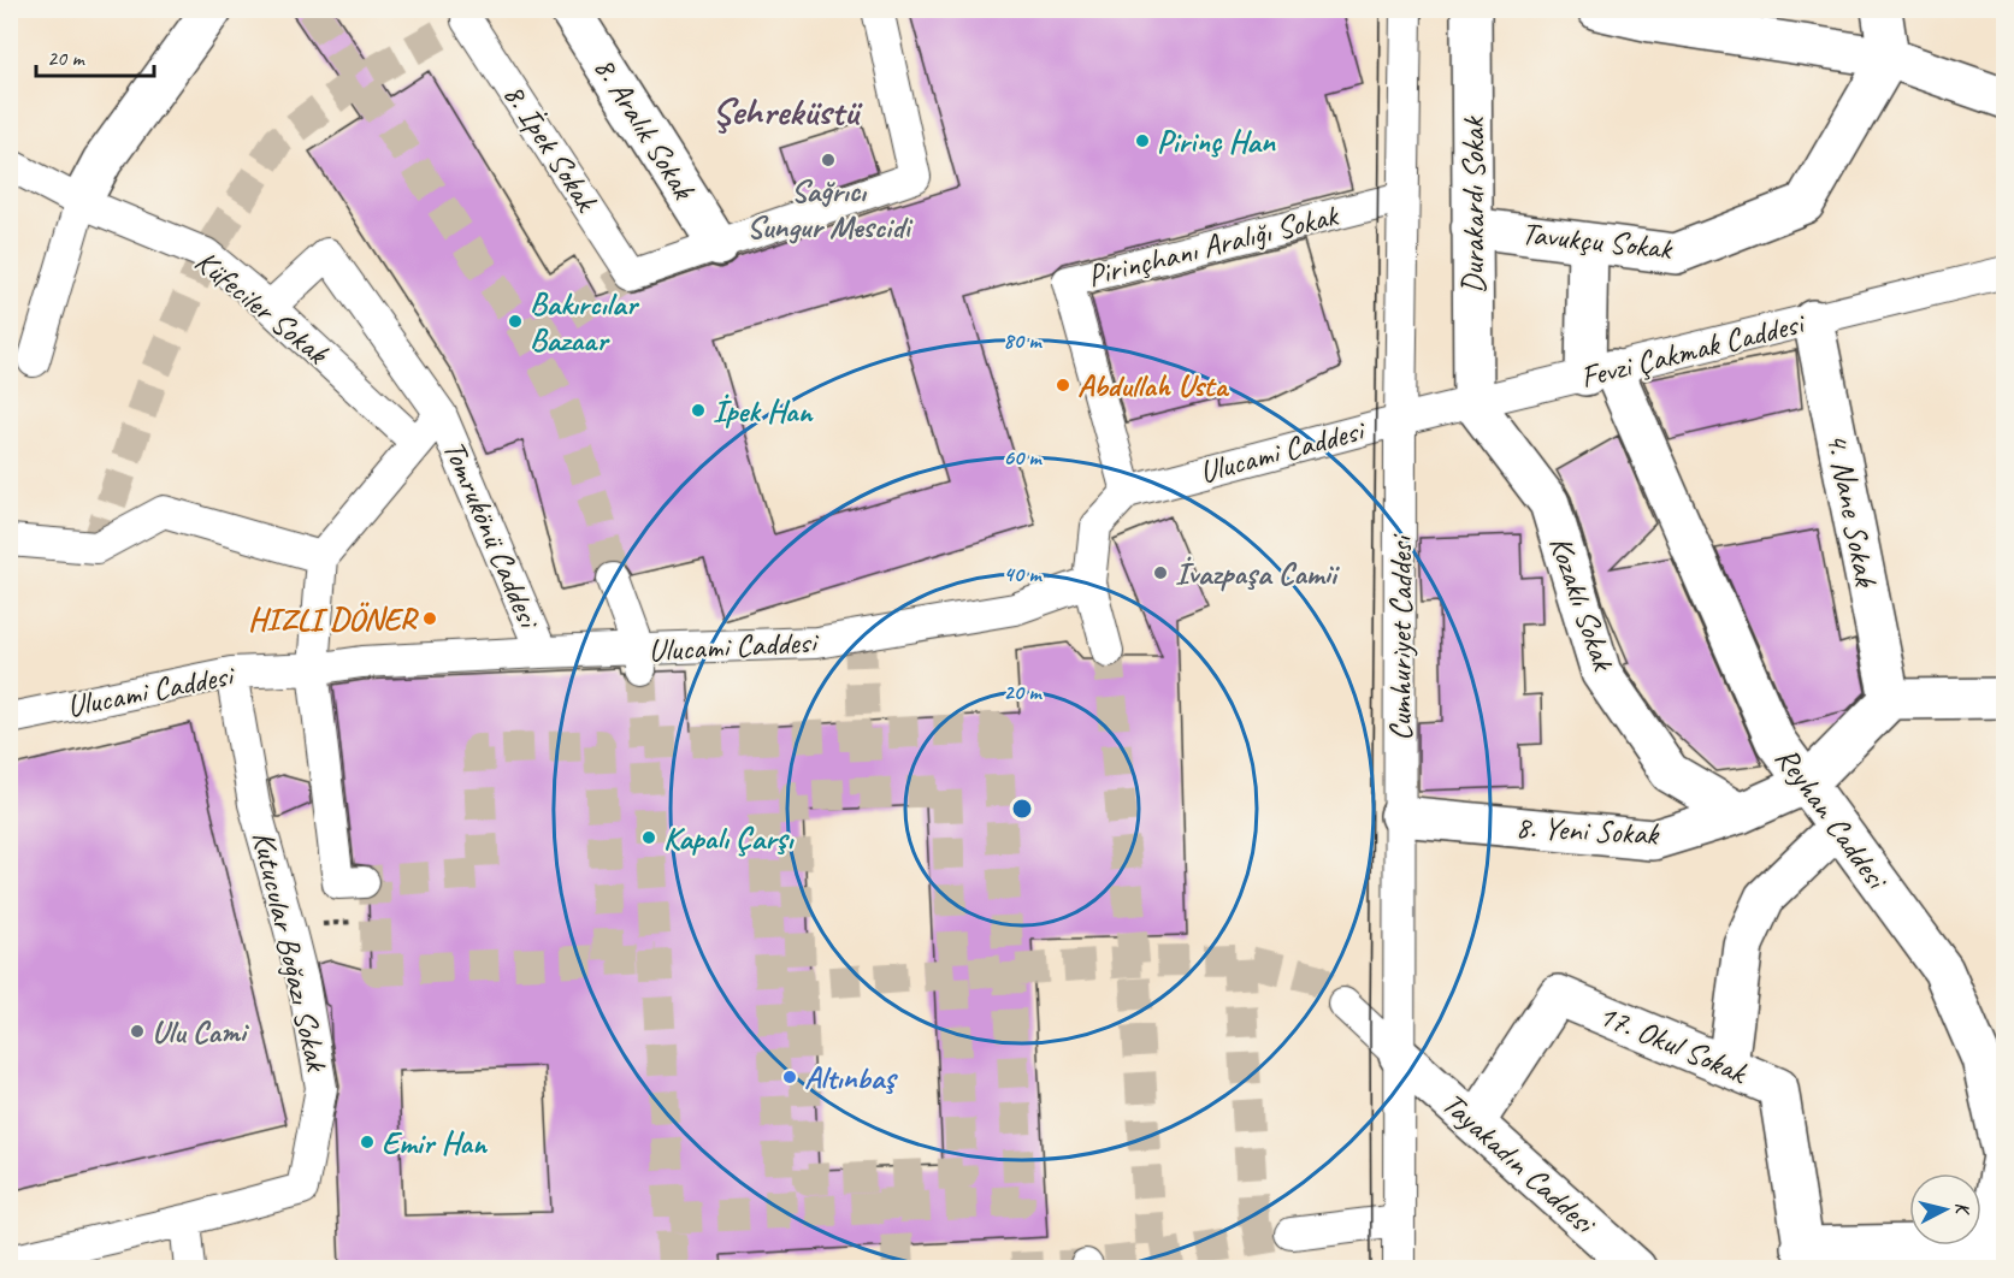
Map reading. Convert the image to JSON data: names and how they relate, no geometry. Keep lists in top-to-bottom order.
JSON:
{
  "streets": {
    "street": [
      "8. Aralık Sokak",
      "8. İpek Sokak",
      "Durakardı Sokak",
      "Tavukçu Sokak",
      "Pirinçhanı Aralığı Sokak",
      "Küfeciler Sokak",
      "Fevzi Çakmak Caddesi",
      "Ulucami Caddesi",
      "4. Nane Sokak",
      "Tomrukönü Caddesi",
      "Kozaklı Sokak",
      "Cumhuriyet Caddesi",
      "Reyhan Caddesi",
      "8. Yeni Sokak",
      "Kutucular Boğazı Sokak",
      "17. Okul Sokak",
      "Tayakadın Caddesi"
    ]
  },
  "crossings": [
    ["8. Aralık Sokak", "8. İpek Sokak"],
    ["Durakardı Sokak", "Tavukçu Sokak"],
    ["Durakardı Sokak", "Fevzi Çakmak Caddesi"],
    ["Durakardı Sokak", "Kozaklı Sokak"],
    ["Pirinçhanı Aralığı Sokak", "Ulucami Caddesi"],
    ["Pirinçhanı Aralığı Sokak", "Cumhuriyet Caddesi"],
    ["Küfeciler Sokak", "Tomrukönü Caddesi"],
    ["Fevzi Çakmak Caddesi", "Ulucami Caddesi"],
    ["Fevzi Çakmak Caddesi", "4. Nane Sokak"],
    ["Fevzi Çakmak Caddesi", "Kozaklı Sokak"],
    ["Fevzi Çakmak Caddesi", "Cumhuriyet Caddesi"],
    ["Fevzi Çakmak Caddesi", "Reyhan Caddesi"],
    ["Ulucami Caddesi", "Tomrukönü Caddesi"],
    ["Ulucami Caddesi", "Cumhuriyet Caddesi"],
    ["Ulucami Caddesi", "Kutucular Boğazı Sokak"],
    ["Kozaklı Sokak", "8. Yeni Sokak"],
    ["Cumhuriyet Caddesi", "8. Yeni Sokak"],
    ["Cumhuriyet Caddesi", "Tayakadın Caddesi"],
    ["Reyhan Caddesi", "8. Yeni Sokak"],
    ["Reyhan Caddesi", "17. Okul Sokak"],
    ["17. Okul Sokak", "Tayakadın Caddesi"]
  ],
  "districts": ["Şehreküstü"],
  "places": [
    "Pirinç Han",
    "Sağrıcı Sungur Mescidi",
    "Bakırcılar Bazaar",
    "Abdullah Usta",
    "İpek Han",
    "İvazpaşa Camii",
    "HIZLI DÖNER",
    "Kapalı Çarşı",
    "Ulu Cami",
    "Altınbaş",
    "Emir Han"
  ],
  "scale_bar": "20 m",
  "north": "right",
  "rings": [
    "80 m",
    "60 m",
    "40 m",
    "20 m"
  ]
}
